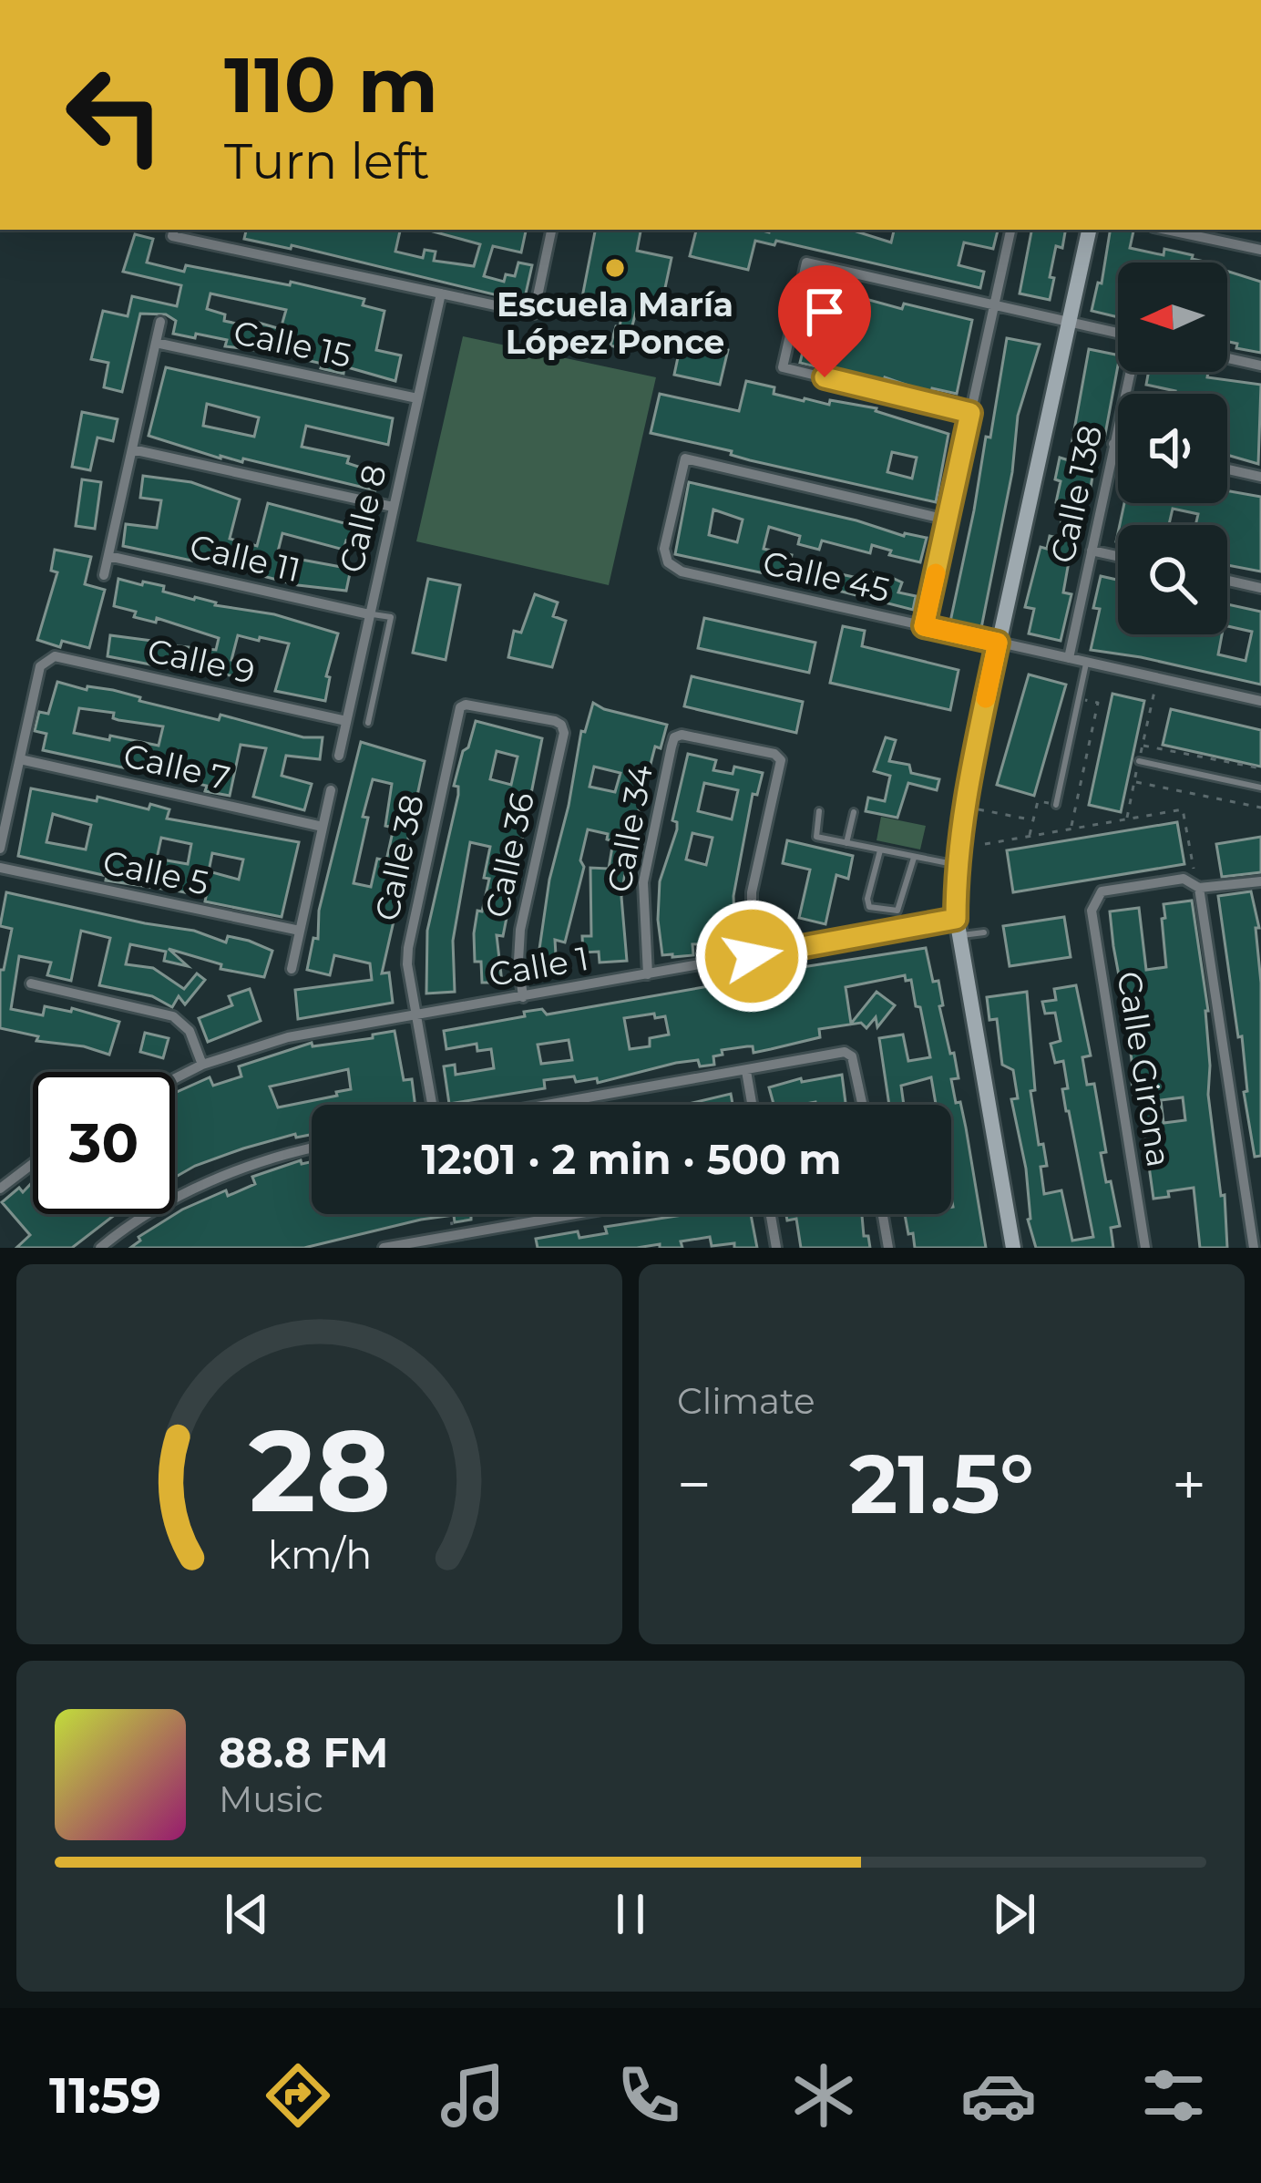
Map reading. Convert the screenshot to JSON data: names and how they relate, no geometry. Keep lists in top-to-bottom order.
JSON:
{
  "streets": {
    "street": [
      "Calle 15",
      "Calle 138",
      "Calle 8",
      "Calle 11",
      "Calle 45",
      "Calle 9",
      "Calle 7",
      "Calle 34",
      "Calle 36",
      "Calle 38",
      "Calle 5",
      "Calle 1",
      "Calle Girona"
    ]
  },
  "crossings": [
    ["Calle 15", "Calle 8"],
    ["Calle 138", "Calle 45"],
    ["Calle 8", "Calle 11"],
    ["Calle 8", "Calle 9"],
    ["Calle 9", "Calle 7"],
    ["Calle 34", "Calle 1"],
    ["Calle 36", "Calle 38"],
    ["Calle 36", "Calle 1"],
    ["Calle 38", "Calle 1"]
  ],
  "places": ["Escuela María López Ponce"],
  "north": "left",
  "page": {
    "turn": ["110 m", "Turn left"],
    "limit": "30",
    "trip": "12:01 · 2 min · 500 m",
    "tile": "Climate",
    "heat": ["−", "21.5°", "+"],
    "song": ["88.8 FM", "Music"],
    "tabs": "11:59",
    "gauge": ["28", "km/h"]
  }
}
